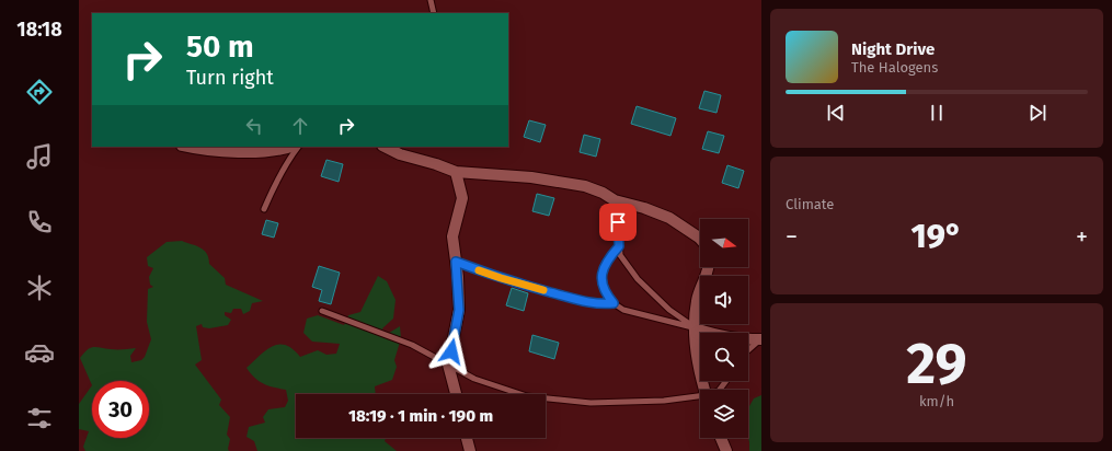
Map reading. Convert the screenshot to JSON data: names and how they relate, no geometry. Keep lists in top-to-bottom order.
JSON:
{
  "north": "right",
  "page": {
    "tabs": "18:18",
    "turn": ["50 m", "Turn right"],
    "song": ["Night Drive", "The Halogens"],
    "tile": [
      "Climate",
      ["29", "km/h"]
    ],
    "heat": ["−", "19°", "+"],
    "limit": "30",
    "trip": "18:19 · 1 min · 190 m"
  }
}
